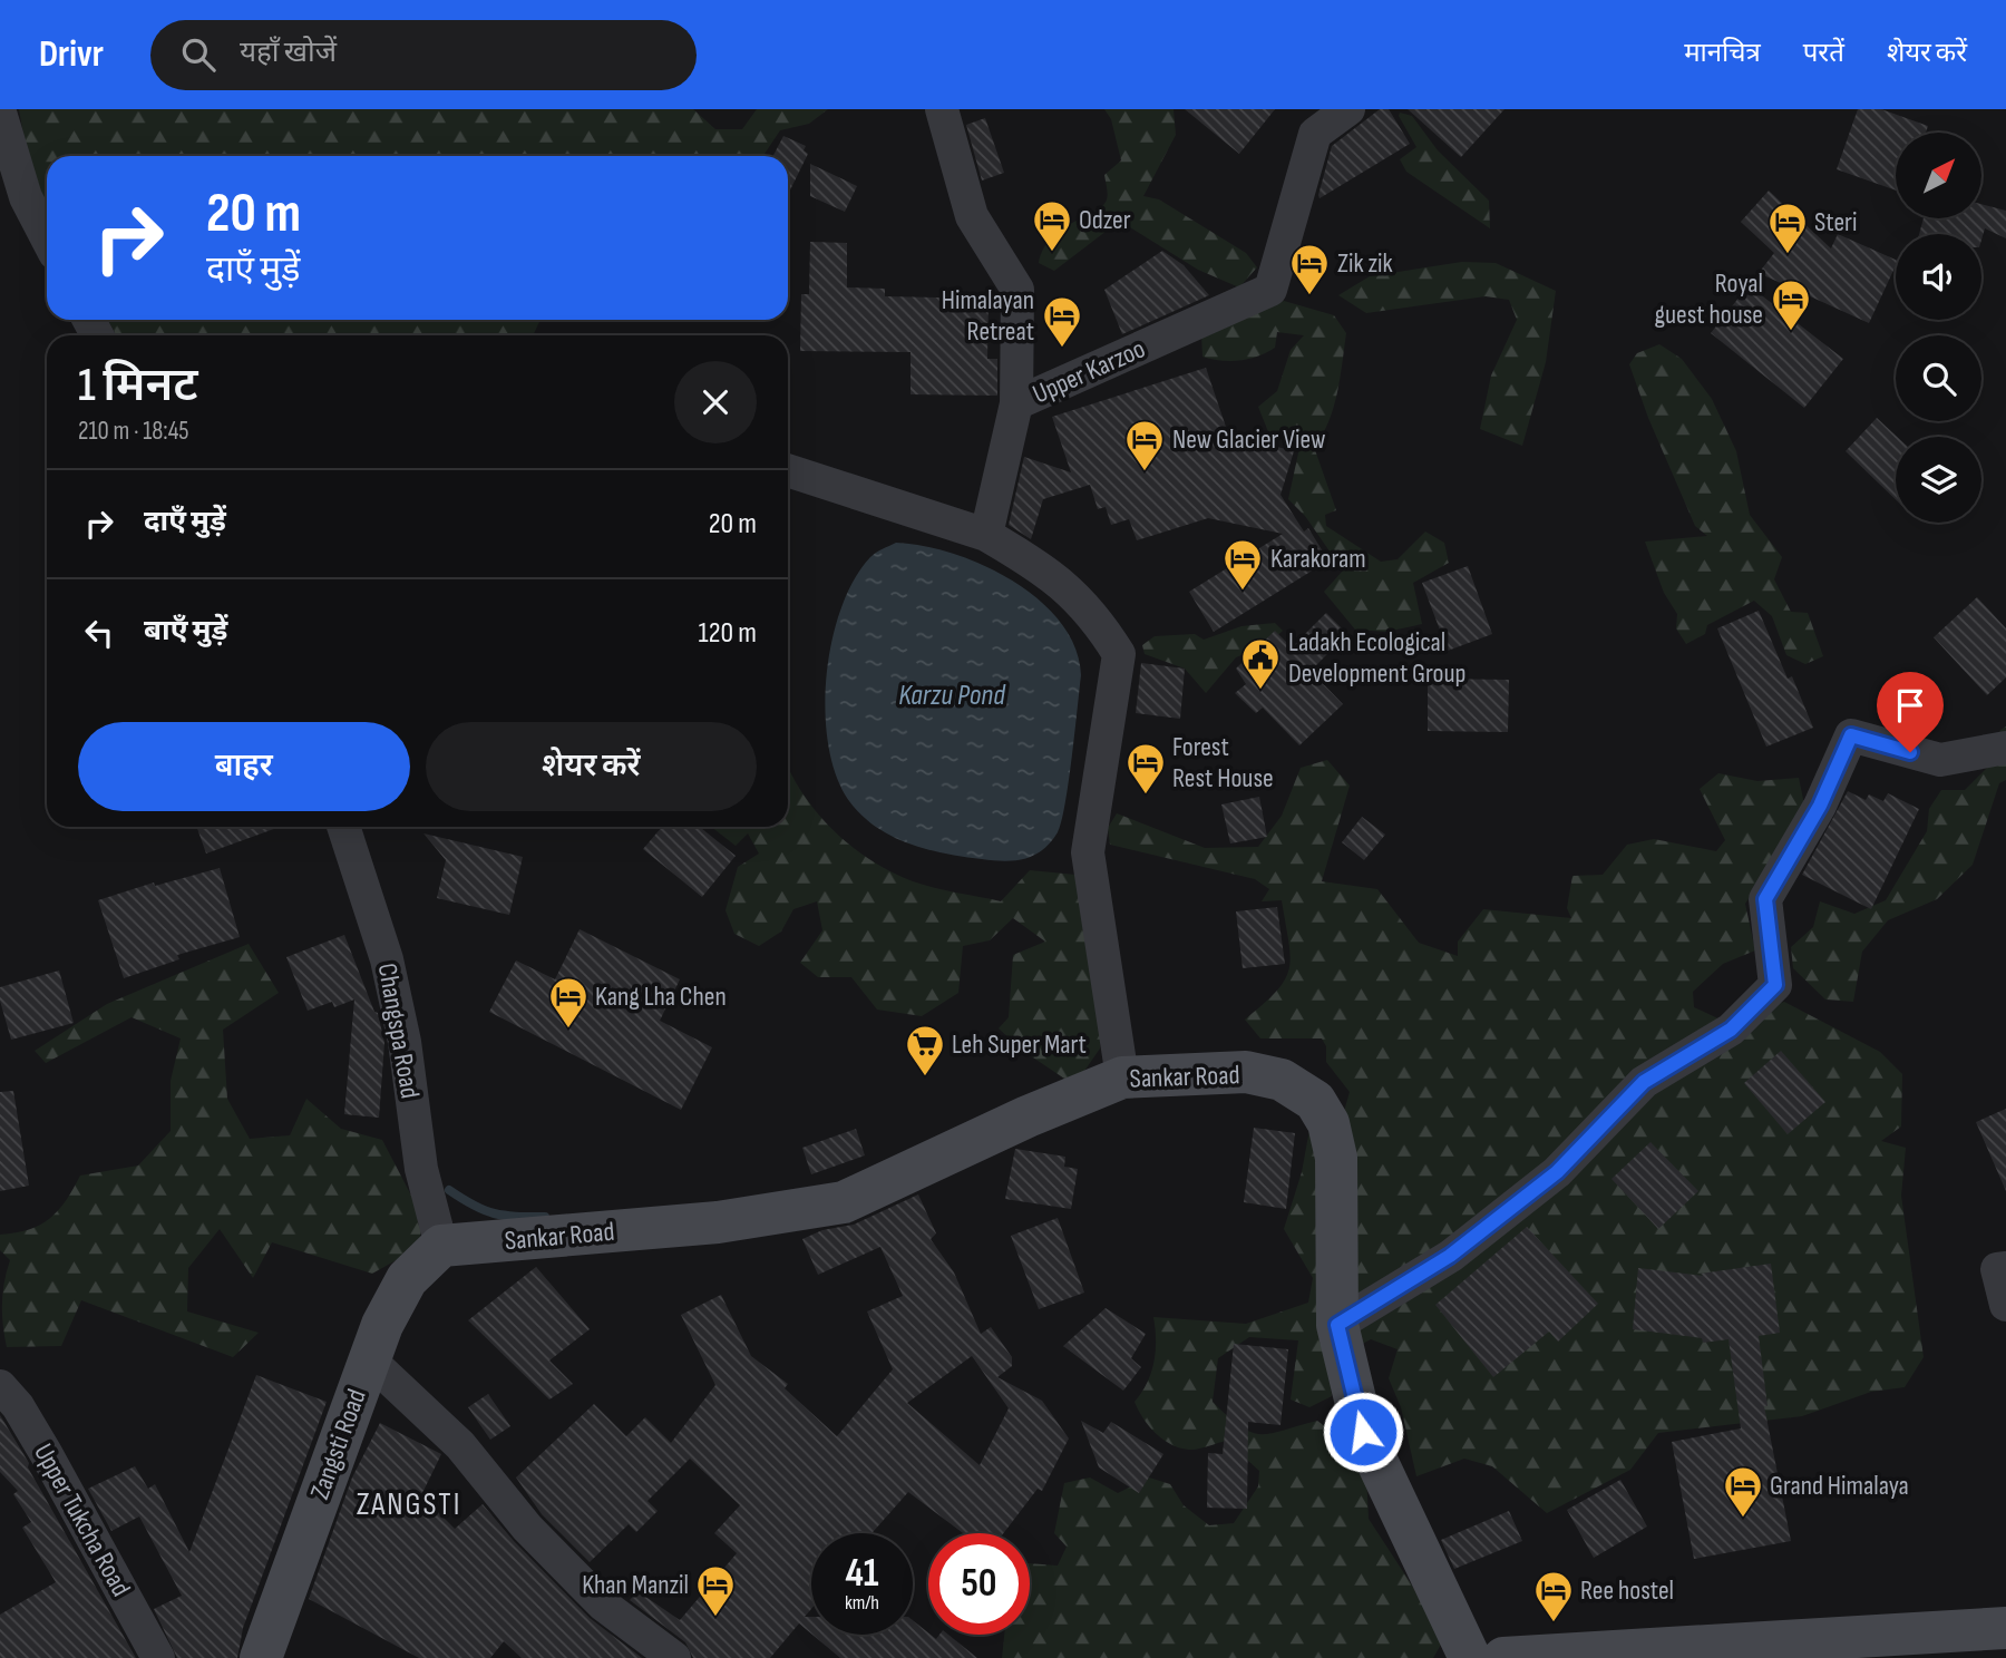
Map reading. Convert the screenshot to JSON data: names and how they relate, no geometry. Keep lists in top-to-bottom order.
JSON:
{
  "streets": {
    "main road": ["Sankar Road", "Zangsti Road"],
    "street": ["Upper Karzoo", "Changspa Road", "Upper Tukcha Road"]
  },
  "crossings": [
    ["Changspa Road", "Sankar Road"],
    ["Changspa Road", "Zangsti Road"],
    ["Sankar Road", "Zangsti Road"]
  ],
  "districts": ["ZANGSTI"],
  "water": ["Karzu Pond"],
  "places": {
    "hotel": [
      "Odzer",
      "Steri",
      "Zik zik",
      "Royal guest house",
      "Himalayan Retreat",
      "New Glacier View",
      "Karakoram",
      "Forest Rest House",
      "Kang Lha Chen",
      "Grand Himalaya",
      "Khan Manzil",
      "Ree hostel"
    ],
    "public building": ["Ladakh Ecological Development Group"],
    "supermarket": ["Leh Super Mart"]
  },
  "north": "top right",
  "page": {
    "header": "Drivr",
    "search": "यहाँ खोजें",
    "nav": ["मानचित्र", "परतें", "शेयर करें"],
    "turn": ["20 m", "दाएँ मुड़ें"],
    "heading": ["1 मिनट", "210 m · 18:45"],
    "list": [
      {
        "name": "दाएँ मुड़ें",
        "value": "20 m"
      },
      {
        "name": "बाएँ मुड़ें",
        "value": "120 m"
      }
    ],
    "buttons": ["बाहर", "शेयर करें"],
    "speed": "41 km/h",
    "limit": "50"
  }
}
